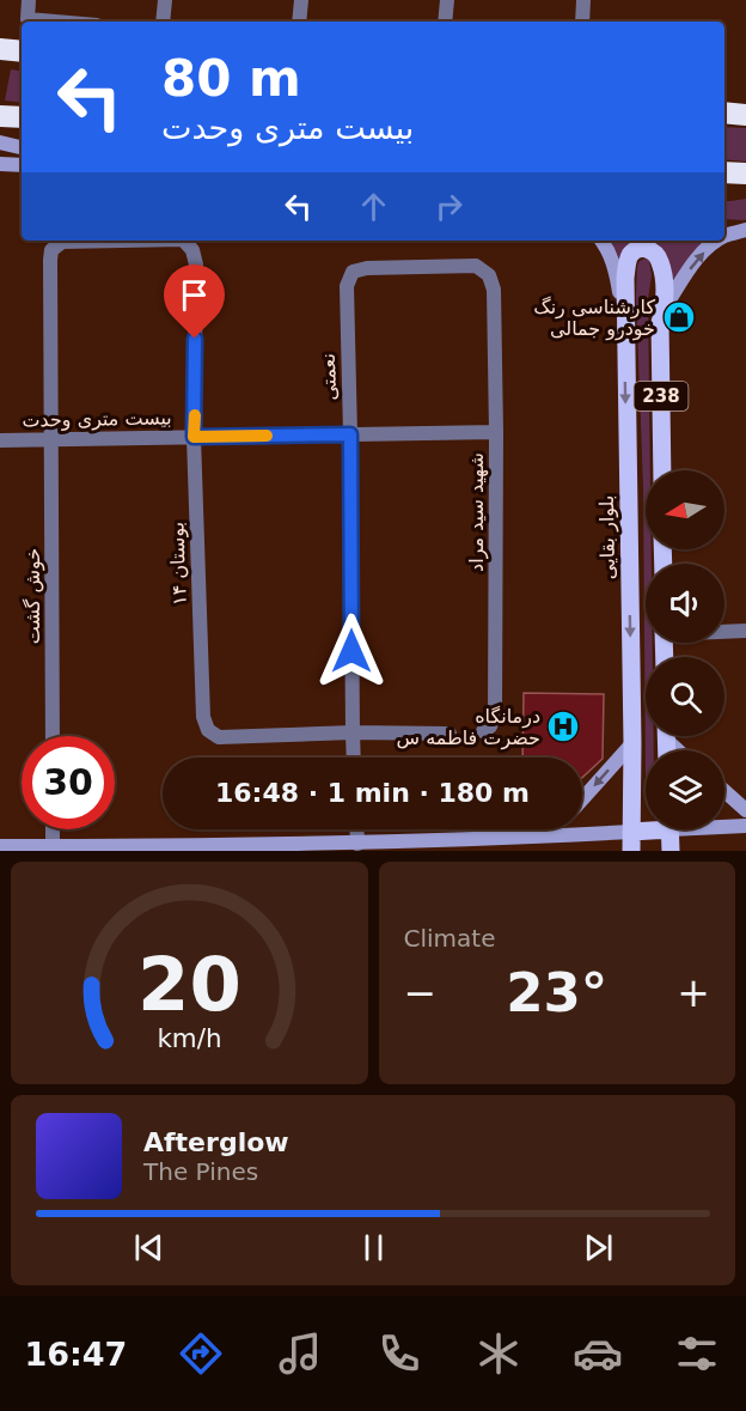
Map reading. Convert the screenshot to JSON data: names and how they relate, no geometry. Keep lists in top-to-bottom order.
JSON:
{
  "streets": {
    "main road": ["238", "بلوار بقایی"],
    "street": [
      "نعمتی",
      "بیست متری وحدت",
      "شهید سید مراد",
      "بوستان ۱۴",
      "خوش گشت"
    ]
  },
  "crossings": [
    ["نعمتی", "بیست متری وحدت"],
    ["نعمتی", "شهید سید مراد"],
    ["نعمتی", "بوستان ۱۴"],
    ["بیست متری وحدت", "شهید سید مراد"],
    ["بیست متری وحدت", "بوستان ۱۴"],
    ["بیست متری وحدت", "خوش گشت"],
    ["بوستان ۱۴", "خوش گشت"]
  ],
  "places": {
    "shop": ["کارشناسی رنگ خودرو جمالی"],
    "hospital": ["درمانگاه حضرت فاطمه س"]
  },
  "north": "left",
  "page": {
    "turn": ["80 m", "بیست متری وحدت"],
    "limit": "30",
    "trip": "16:48 · 1 min · 180 m",
    "tile": "Climate",
    "heat": ["−", "23°", "+"],
    "song": ["Afterglow", "The Pines"],
    "tabs": "16:47",
    "gauge": ["20", "km/h"]
  }
}
